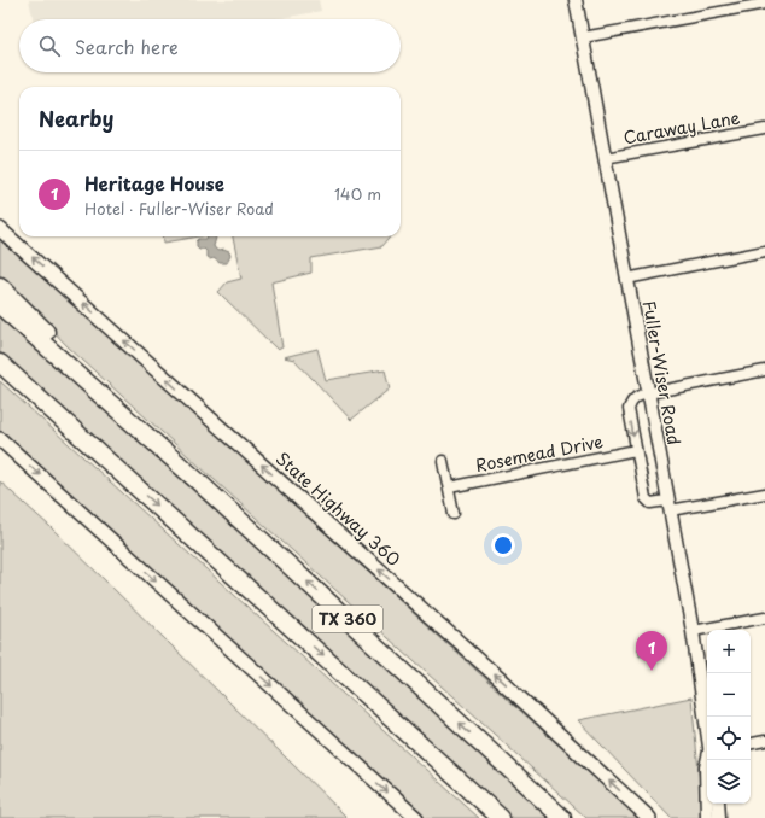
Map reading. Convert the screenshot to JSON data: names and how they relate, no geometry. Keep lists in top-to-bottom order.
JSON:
{
  "streets": {
    "highway": ["TX 360"],
    "main road": ["State Highway 360"],
    "street": ["Caraway Lane", "Fuller-Wiser Road", "Rosemead Drive"]
  },
  "crossings": [
    ["Caraway Lane", "Fuller-Wiser Road"]
  ],
  "one_way": ["State Highway 360"],
  "page": {
    "search": "Search here",
    "heading": "Nearby",
    "list": [
      {
        "mark": "1",
        "name": "Heritage House",
        "note": "Hotel · Fuller-Wiser Road",
        "value": "140 m"
      }
    ],
    "map_buttons": ["+", "−"],
    "pins": "1"
  }
}
